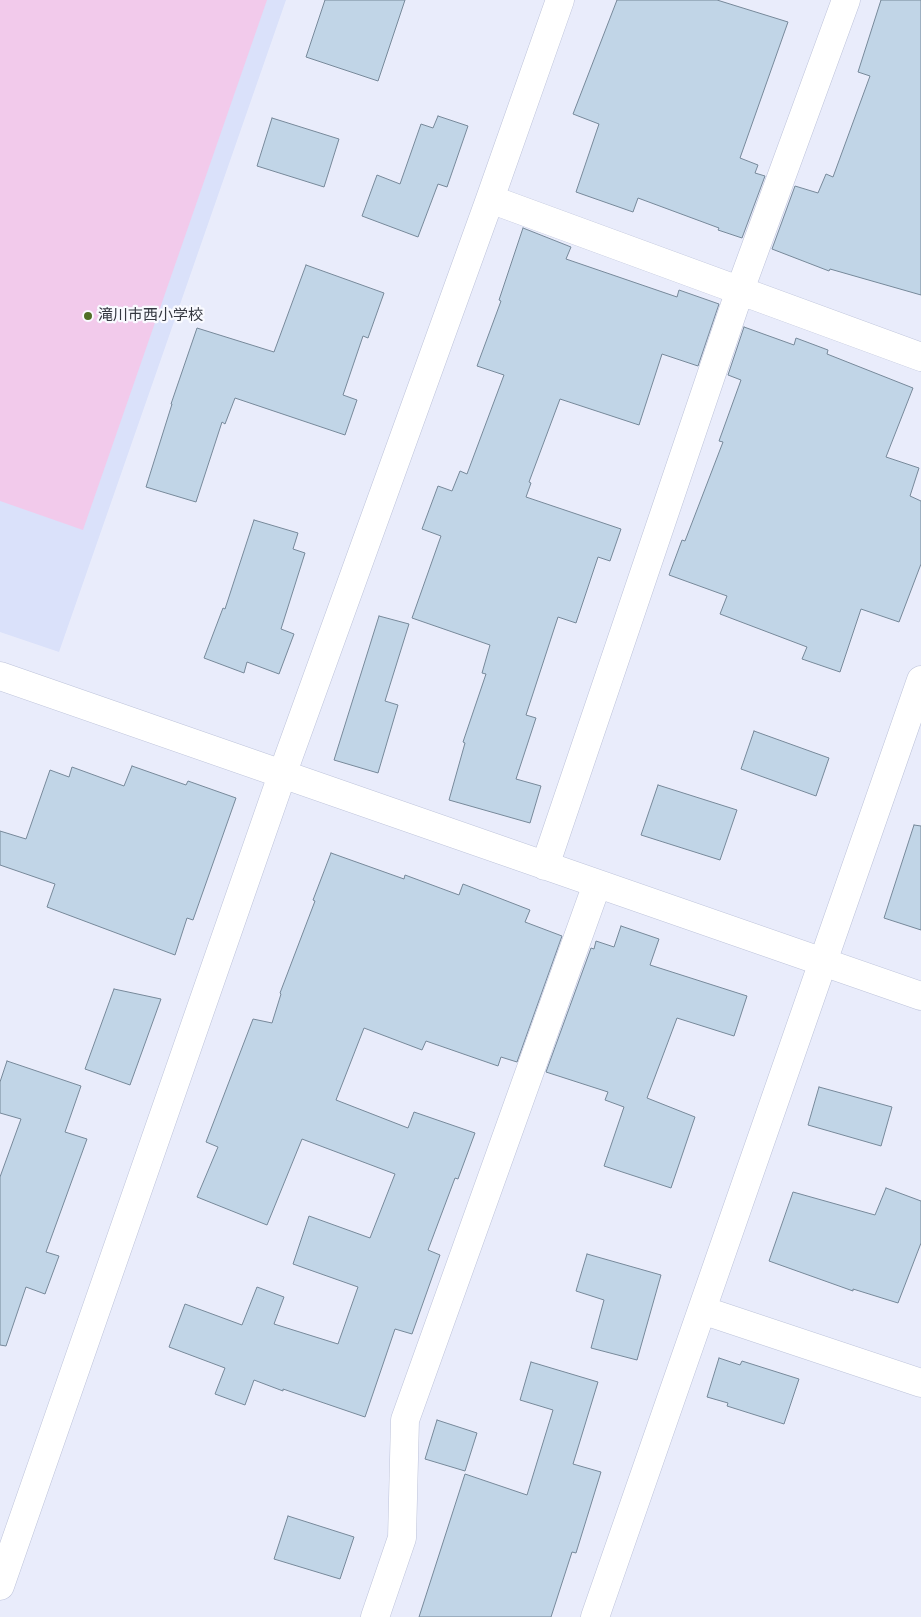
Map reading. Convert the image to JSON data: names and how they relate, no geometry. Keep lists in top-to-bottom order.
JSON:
{
  "places": ["滝川市西小学校"]
}
